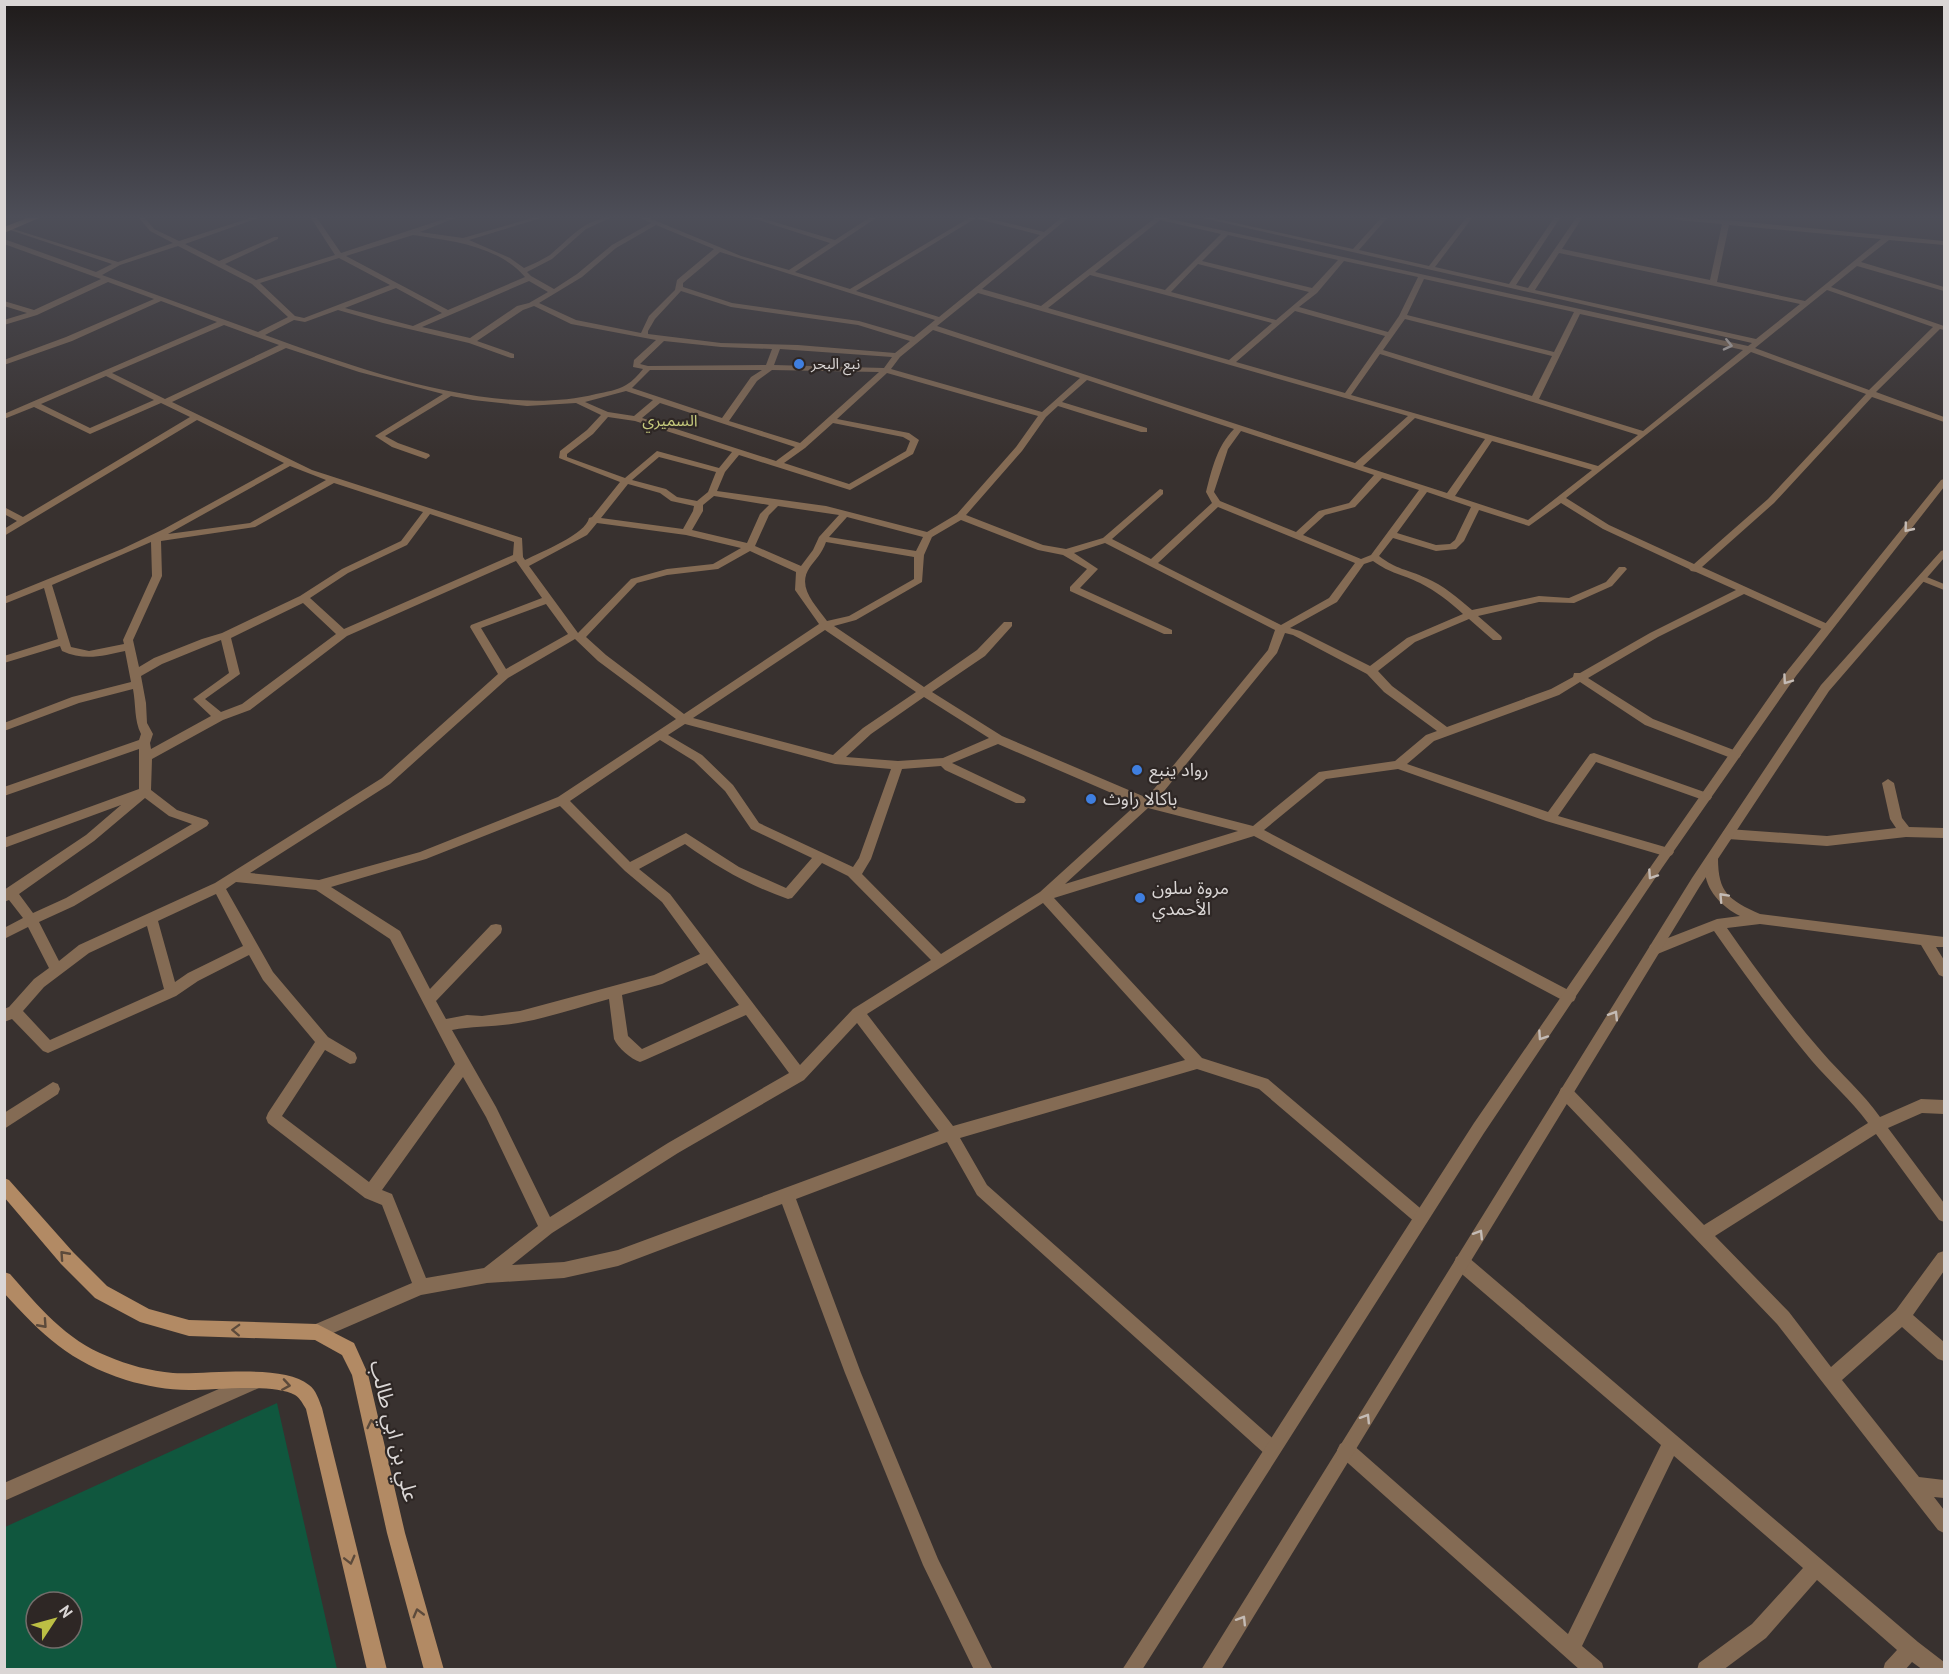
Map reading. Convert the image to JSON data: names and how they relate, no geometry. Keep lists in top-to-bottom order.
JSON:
{
  "streets": {
    "main road": ["علي بن ابي طالب"]
  },
  "one_way": ["علي بن ابي طالب"],
  "districts": ["السميري"],
  "places": [
    "نبع البحر",
    "رواد ينبع",
    "باكالا راوث",
    "مروة سلون الأحمدي"
  ],
  "north": "top right"
}
